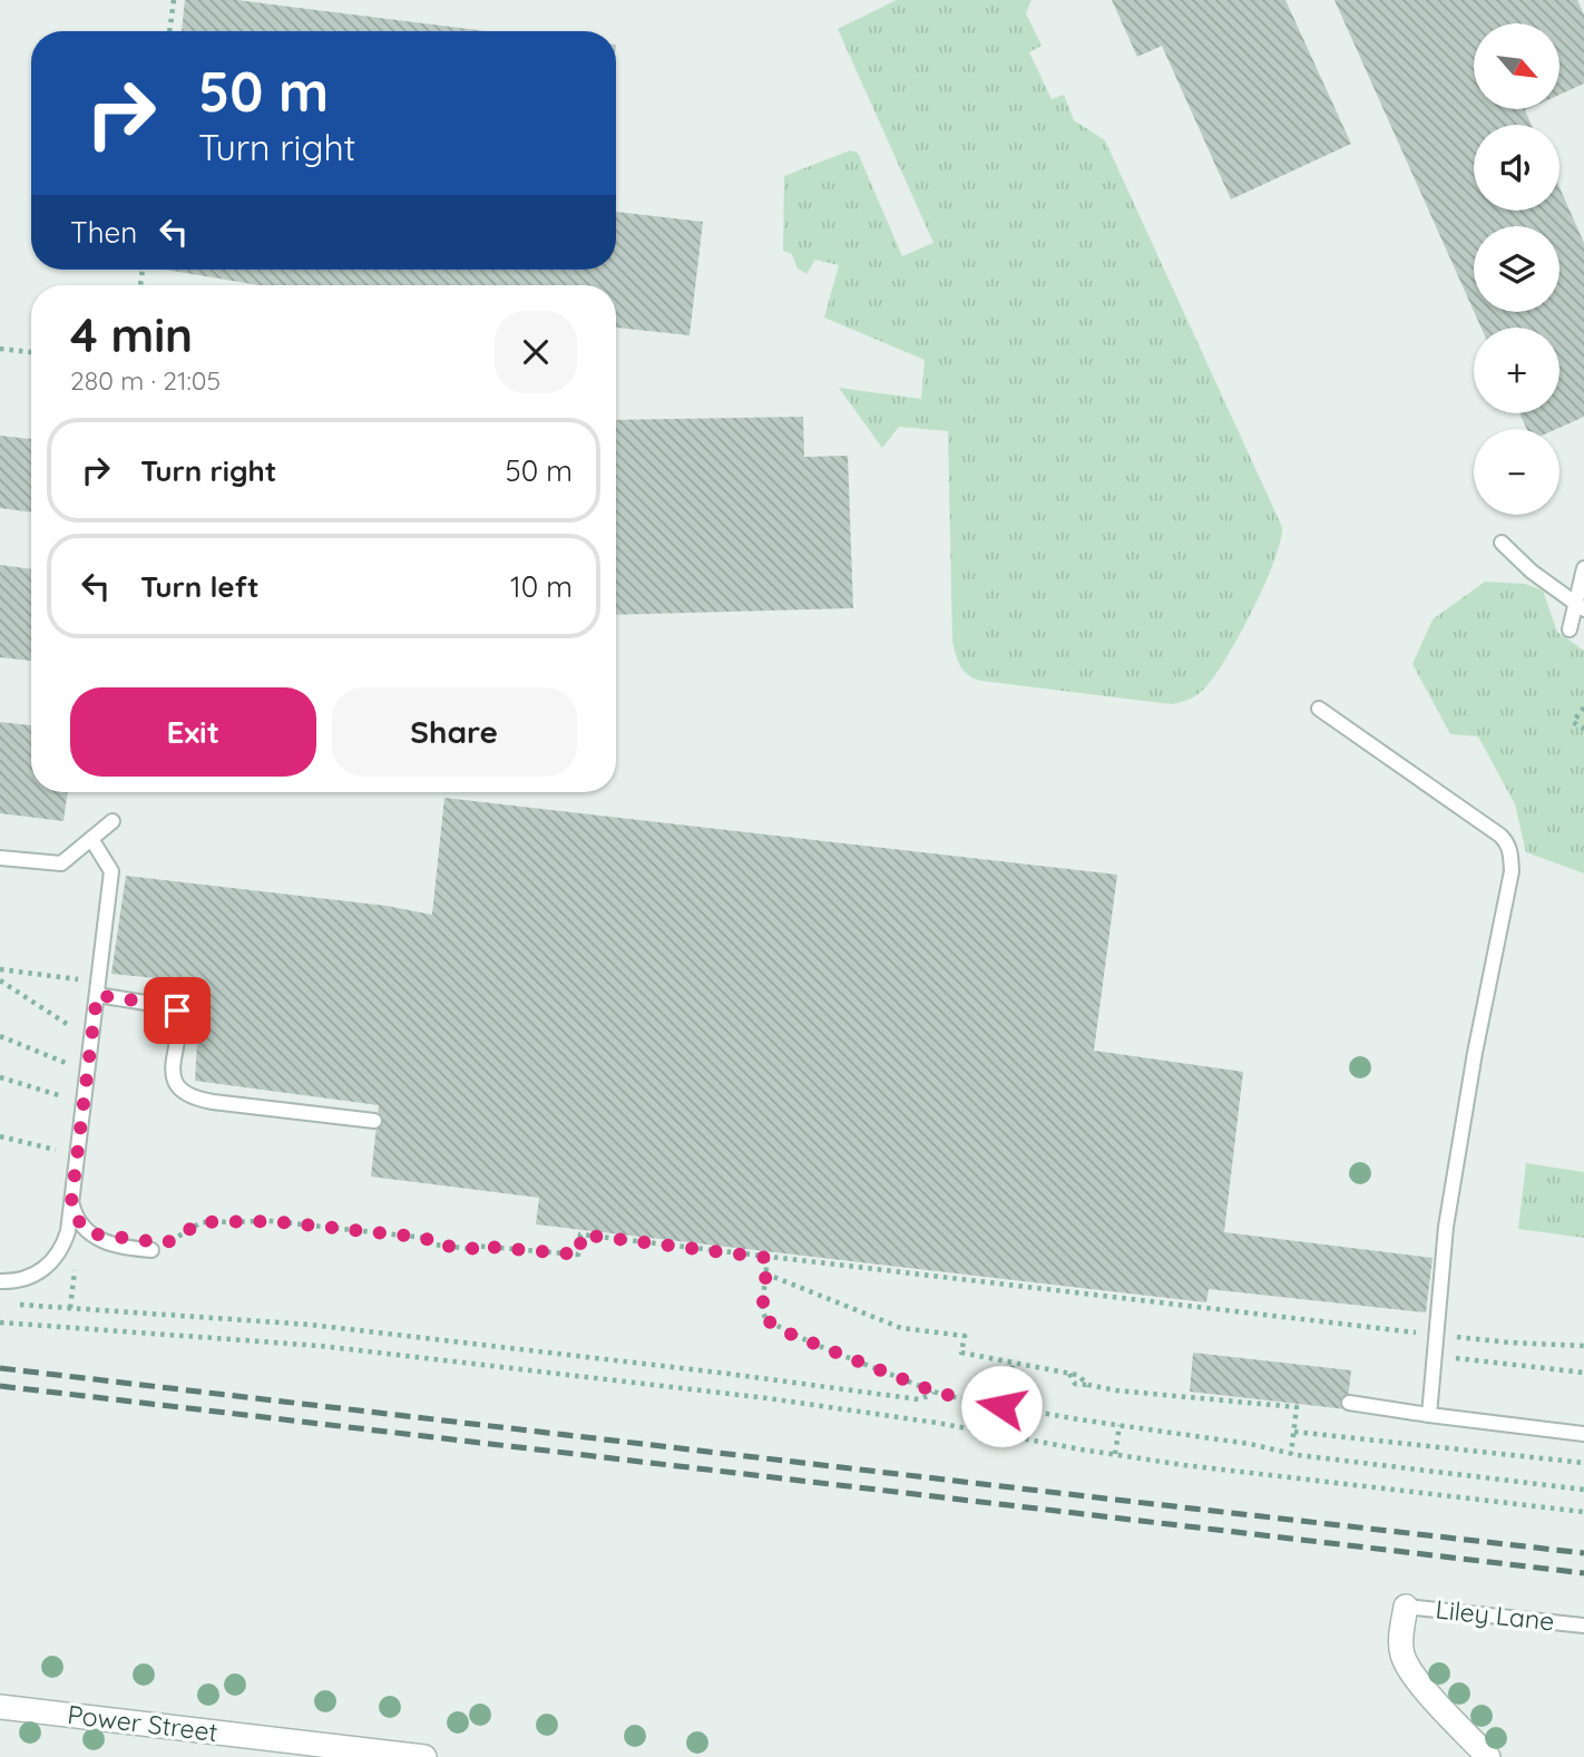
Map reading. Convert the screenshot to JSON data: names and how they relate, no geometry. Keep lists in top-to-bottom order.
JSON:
{
  "streets": {
    "street": ["Power Street"],
    "lane": ["Liley Lane"]
  },
  "north": "bottom right",
  "page": {
    "map_buttons": ["+", "−"],
    "turn": ["50 m", "Turn right"],
    "then": "Then",
    "heading": ["4 min", "280 m · 21:05"],
    "list": [
      {
        "name": "Turn right",
        "value": "50 m"
      },
      {
        "name": "Turn left",
        "value": "10 m"
      }
    ],
    "buttons": ["Exit", "Share"]
  }
}
